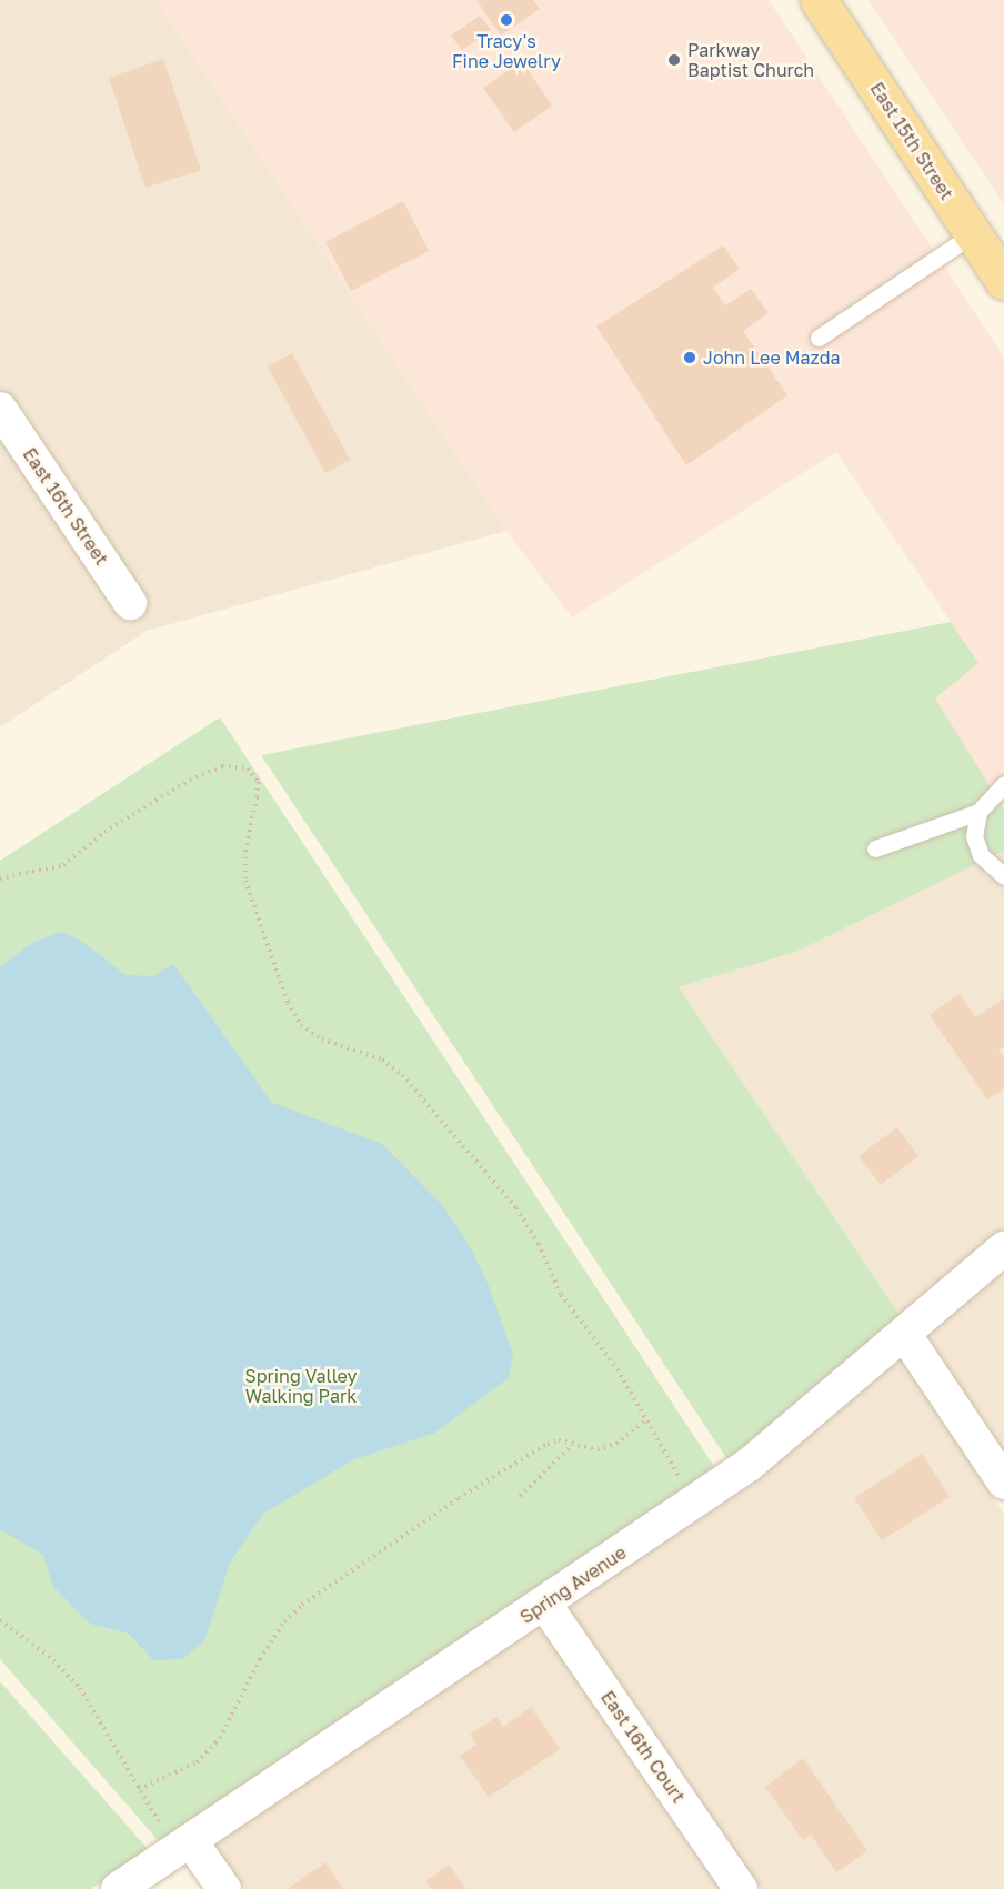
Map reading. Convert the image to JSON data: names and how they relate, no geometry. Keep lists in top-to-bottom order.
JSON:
{
  "streets": {
    "main road": ["East 15th Street"],
    "street": ["East 16th Street", "Spring Avenue", "East 16th Court"]
  },
  "crossings": [
    ["Spring Avenue", "East 16th Court"]
  ],
  "parks": ["Spring Valley Walking Park"],
  "places": ["Tracy's Fine Jewelry", "Parkway Baptist Church", "John Lee Mazda"]
}
